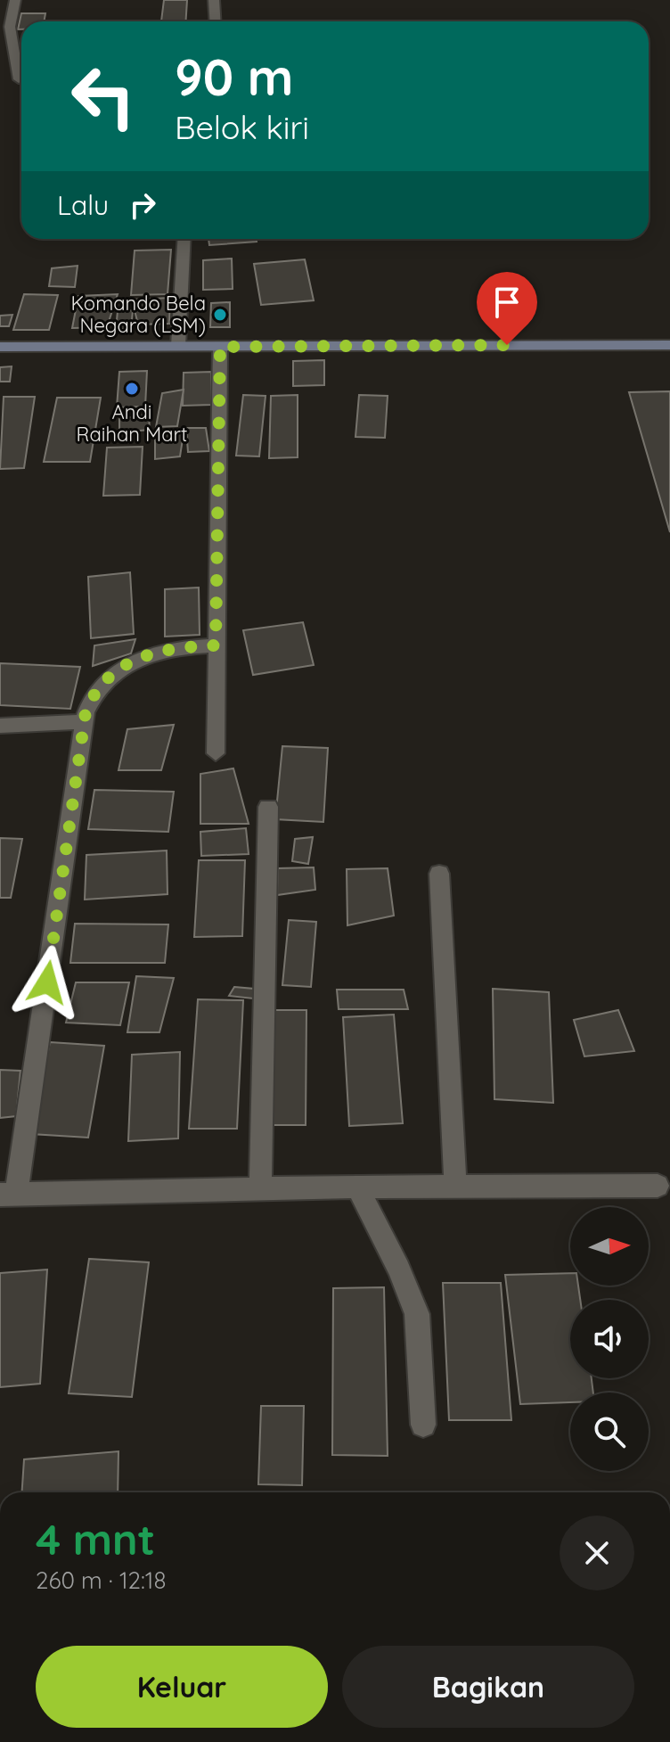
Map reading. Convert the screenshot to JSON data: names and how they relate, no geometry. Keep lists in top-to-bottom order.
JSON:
{
  "places": ["Komando Bela Negara (LSM)", "Andi Raihan Mart"],
  "north": "right",
  "page": {
    "turn": ["90 m", "Belok kiri"],
    "then": "Lalu",
    "heading": ["4 mnt", "260 m · 12:18"],
    "buttons": ["Keluar", "Bagikan"]
  }
}
